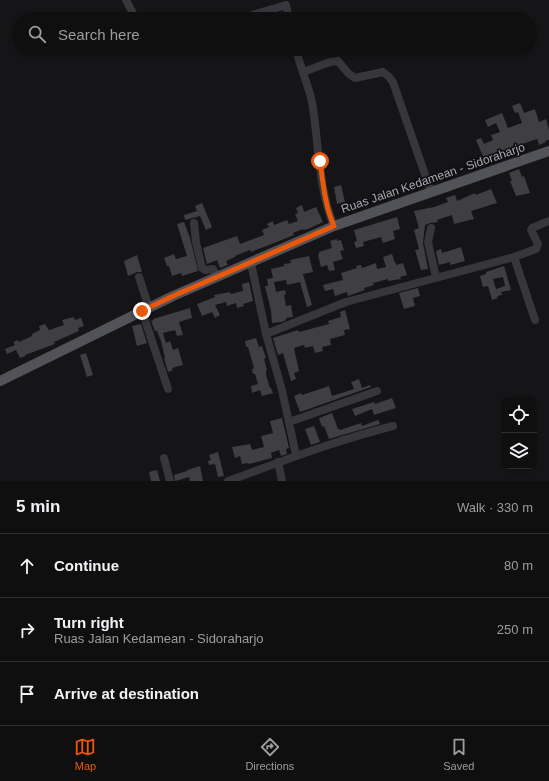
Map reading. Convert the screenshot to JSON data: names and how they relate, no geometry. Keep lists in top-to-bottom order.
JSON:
{
  "streets": {
    "main road": ["Ruas Jalan Kedamean - Sidoraharjo"]
  },
  "page": {
    "search": "Search here",
    "heading": ["5 min", "Walk · 330 m"],
    "list": [
      ["Continue", "80 m"],
      ["Turn right", "Ruas Jalan Kedamean - Sidoraharjo", "250 m"],
      "Arrive at destination"
    ],
    "nav": ["Map", "Directions", "Saved"]
  }
}
